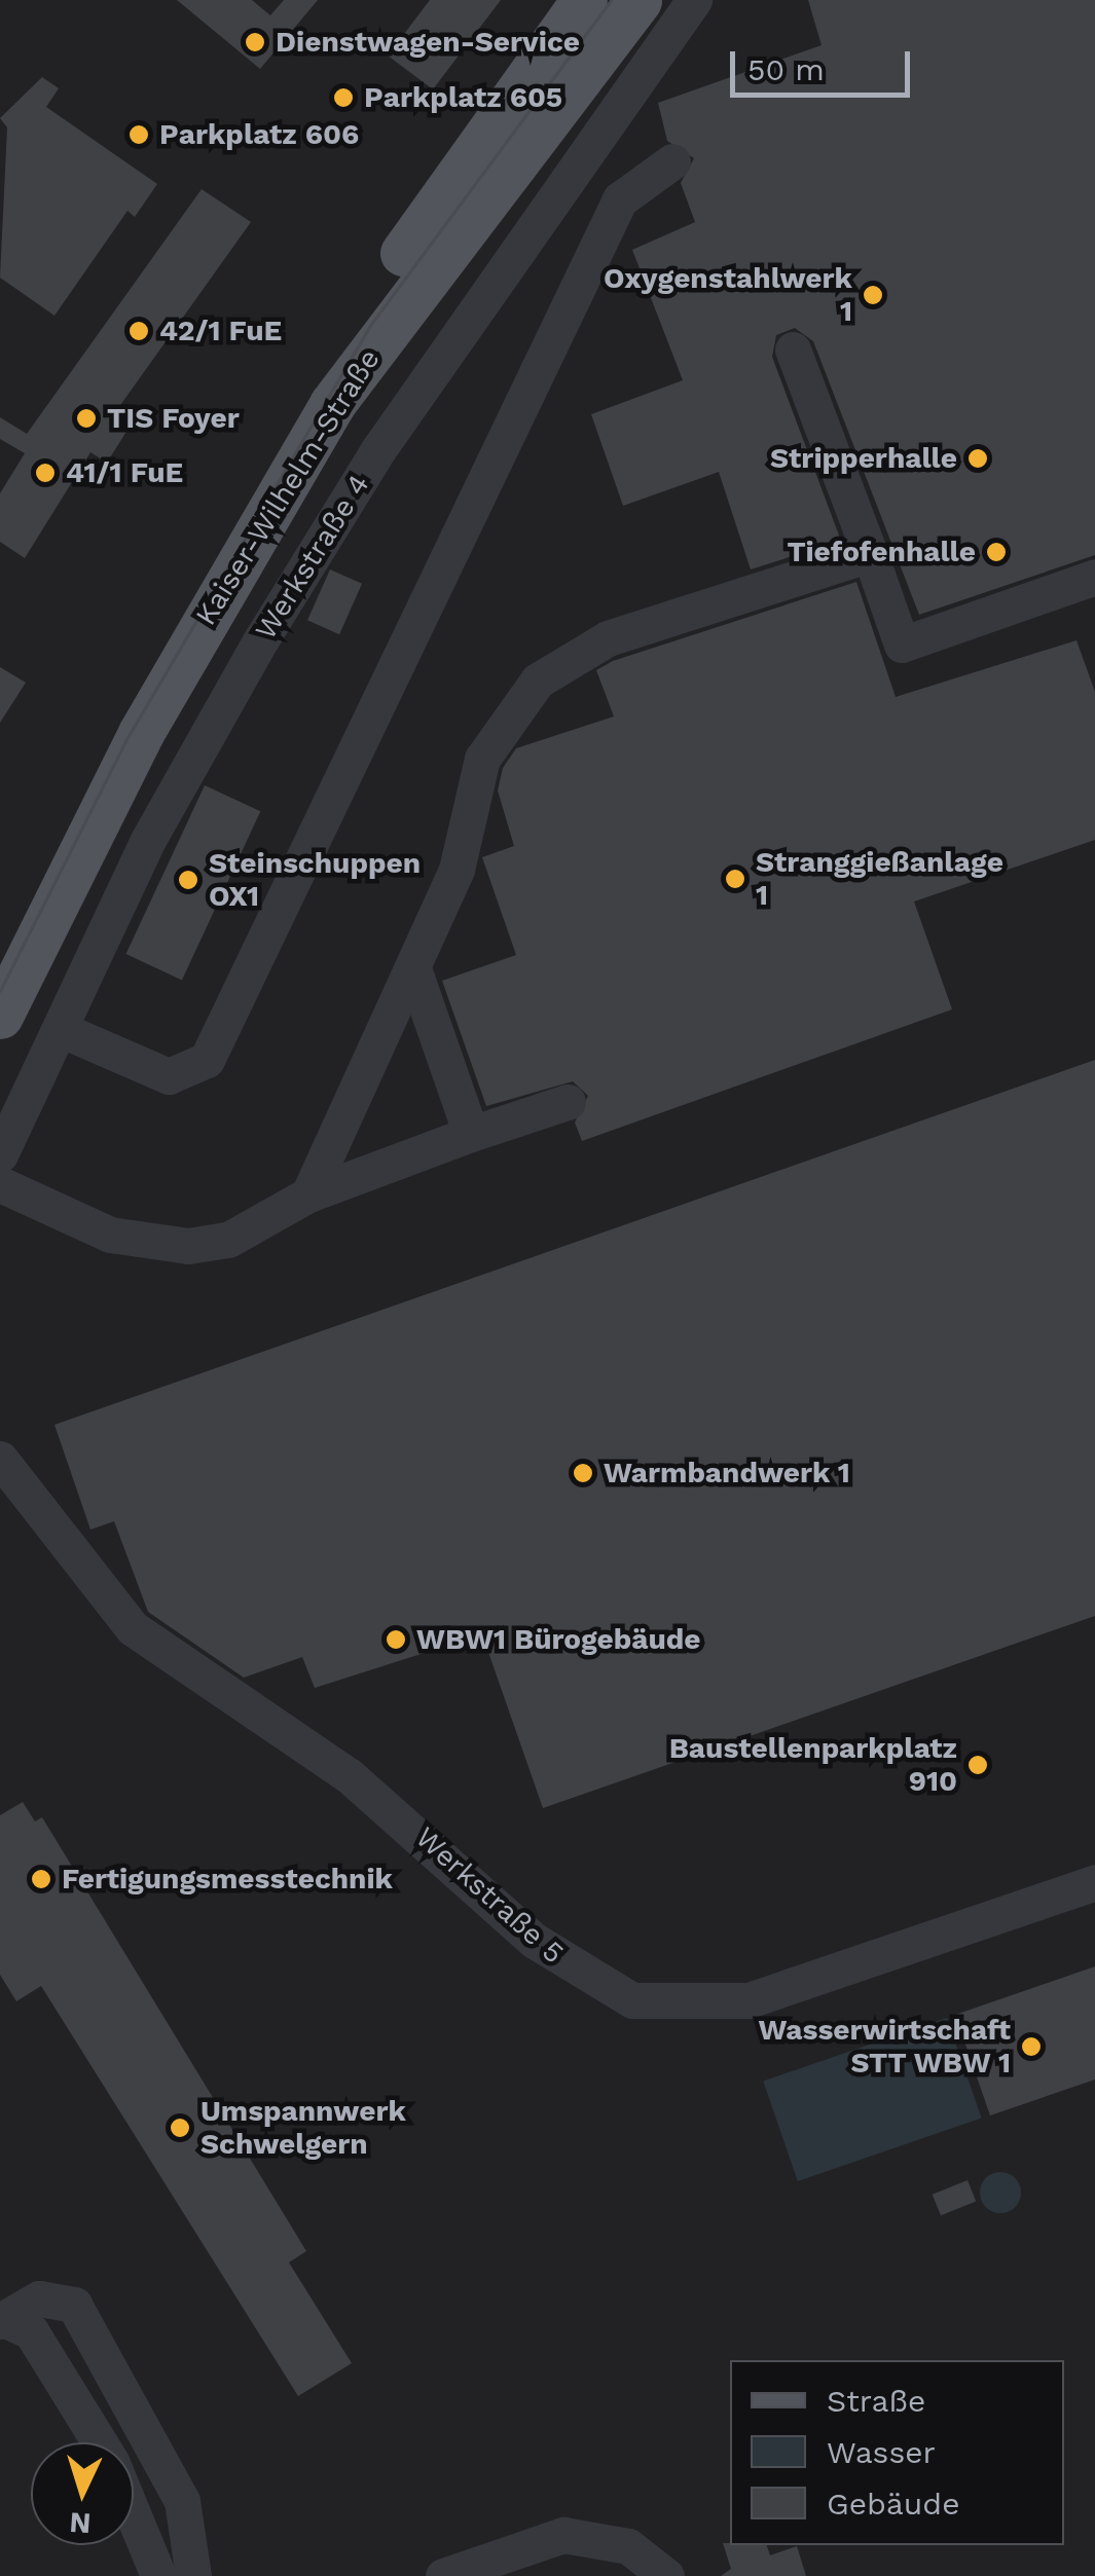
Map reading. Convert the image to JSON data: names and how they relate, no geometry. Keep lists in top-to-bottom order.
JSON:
{
  "streets": {
    "main road": ["Kaiser-Wilhelm-Straße"],
    "lane": ["Werkstraße 4", "Werkstraße 5"]
  },
  "places": [
    "Dienstwagen-Service",
    "Parkplatz 605",
    "Parkplatz 606",
    "Oxygenstahlwerk 1",
    "42/1 FuE",
    "TIS Foyer",
    "Stripperhalle",
    "41/1 FuE",
    "Tiefofenhalle",
    "Stranggießanlage 1",
    "Steinschuppen OX1",
    "Warmbandwerk 1",
    "WBW1 Bürogebäude",
    "Baustellenparkplatz 910",
    "Fertigungsmesstechnik",
    "Wasserwirtschaft STT WBW 1",
    "Umspannwerk Schwelgern"
  ],
  "legend": ["Straße", "Wasser", "Gebäude"],
  "scale_bar": "50 m",
  "north": "bottom"
}
